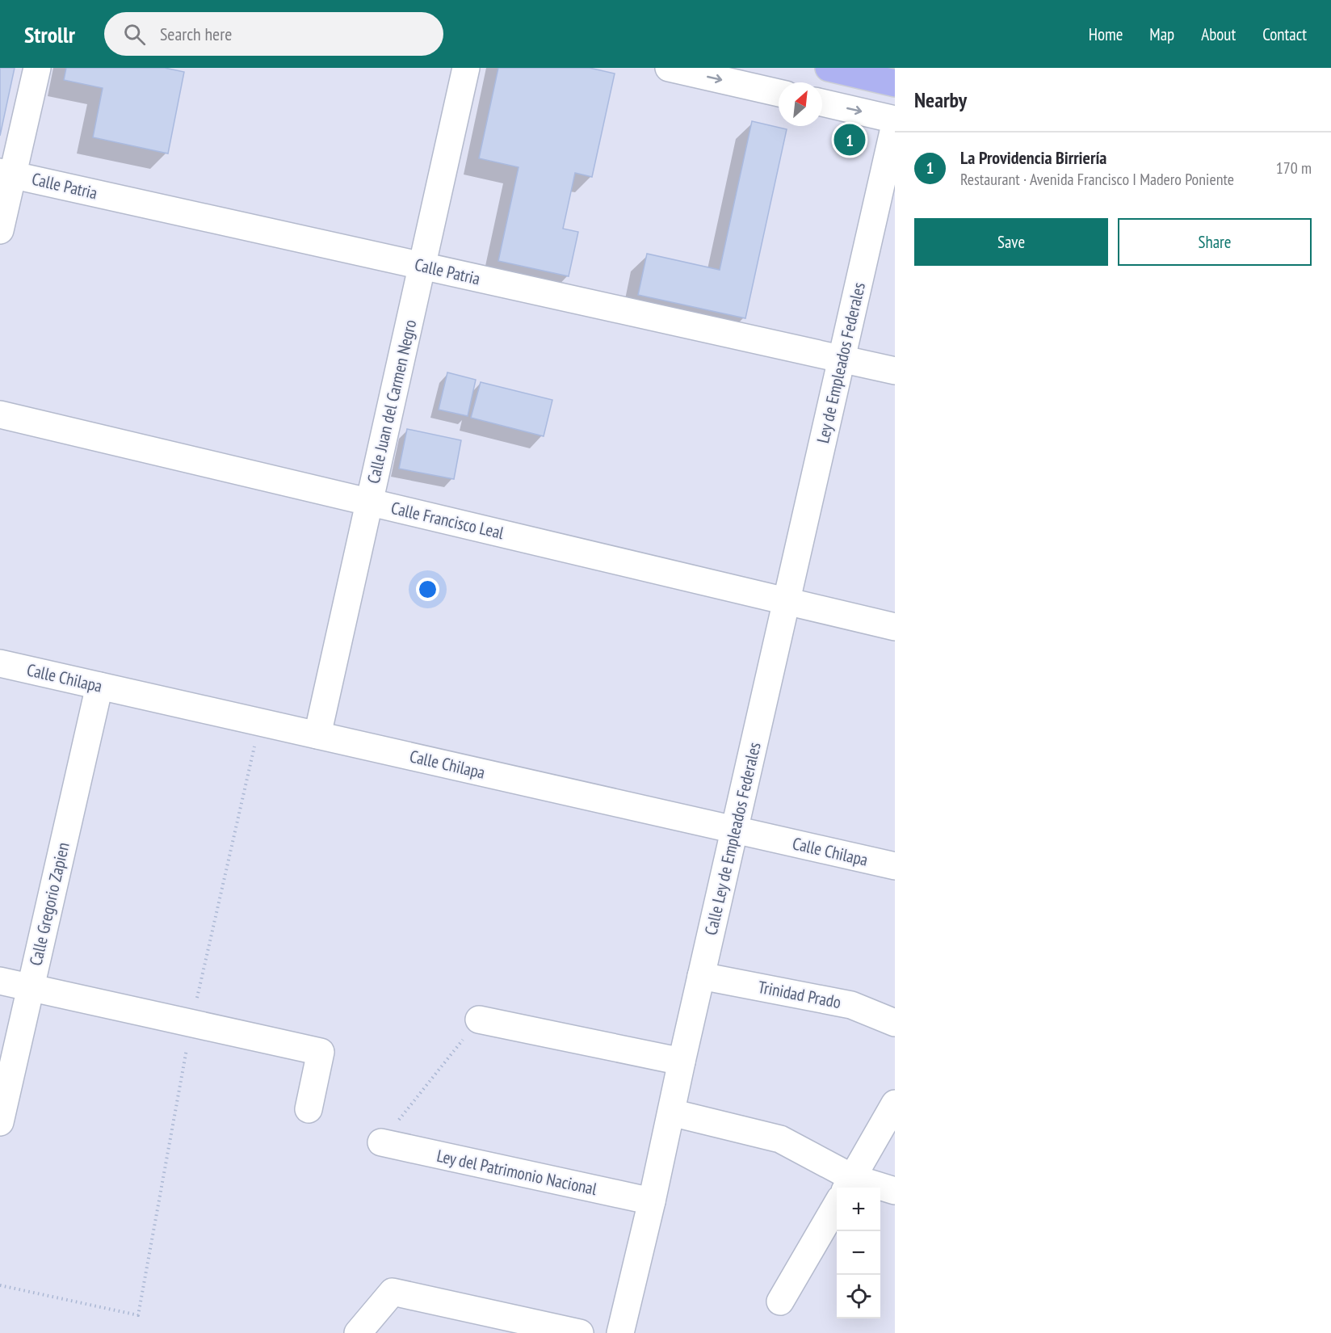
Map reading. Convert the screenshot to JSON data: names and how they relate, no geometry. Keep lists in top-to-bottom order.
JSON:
{
  "streets": {
    "street": [
      "Calle Patria",
      "Ley de Empleados Federales",
      "Calle Juan del Carmen Negro",
      "Calle Francisco Leal",
      "Calle Chilapa",
      "Calle Ley de Empleados Federales",
      "Calle Gregorio Zapien",
      "Trinidad Prado",
      "Ley del Patrimonio Nacional"
    ]
  },
  "crossings": [
    ["Calle Patria", "Ley de Empleados Federales"],
    ["Calle Patria", "Calle Juan del Carmen Negro"],
    ["Ley de Empleados Federales", "Calle Francisco Leal"],
    ["Ley de Empleados Federales", "Calle Ley de Empleados Federales"],
    ["Calle Juan del Carmen Negro", "Calle Francisco Leal"],
    ["Calle Juan del Carmen Negro", "Calle Chilapa"],
    ["Calle Francisco Leal", "Calle Ley de Empleados Federales"],
    ["Calle Chilapa", "Calle Ley de Empleados Federales"],
    ["Calle Chilapa", "Calle Gregorio Zapien"],
    ["Calle Ley de Empleados Federales", "Trinidad Prado"],
    ["Calle Ley de Empleados Federales", "Ley del Patrimonio Nacional"]
  ],
  "north": "top right",
  "page": {
    "header": "Strollr",
    "search": "Search here",
    "nav": [
      "Home",
      "Map",
      "About",
      "Contact"
    ],
    "heading": "Nearby",
    "pins": "1",
    "list": [
      {
        "mark": "1",
        "name": "La Providencia Birriería",
        "note": "Restaurant · Avenida Francisco I Madero Poniente",
        "value": "170 m"
      }
    ],
    "buttons": ["Save", "Share"],
    "map_buttons": ["+", "−"]
  }
}
